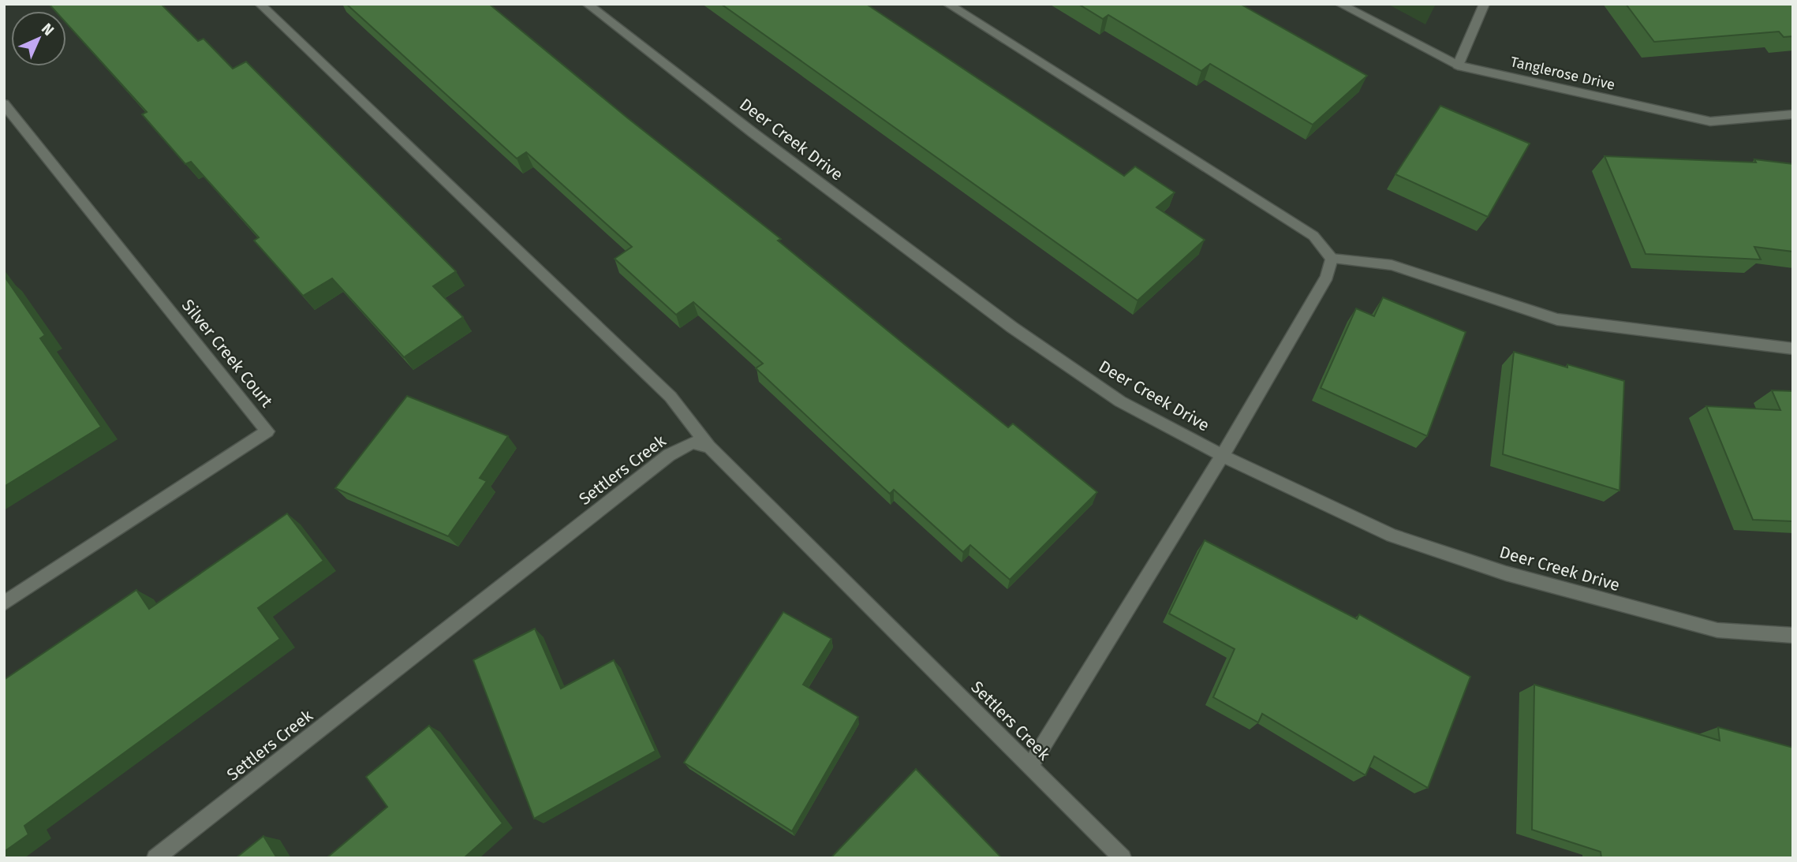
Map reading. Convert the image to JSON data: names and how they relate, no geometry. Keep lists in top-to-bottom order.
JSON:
{
  "streets": {
    "street": [
      "Tanglerose Drive",
      "Deer Creek Drive",
      "Silver Creek Court",
      "Settlers Creek"
    ]
  },
  "north": "top right"
}
